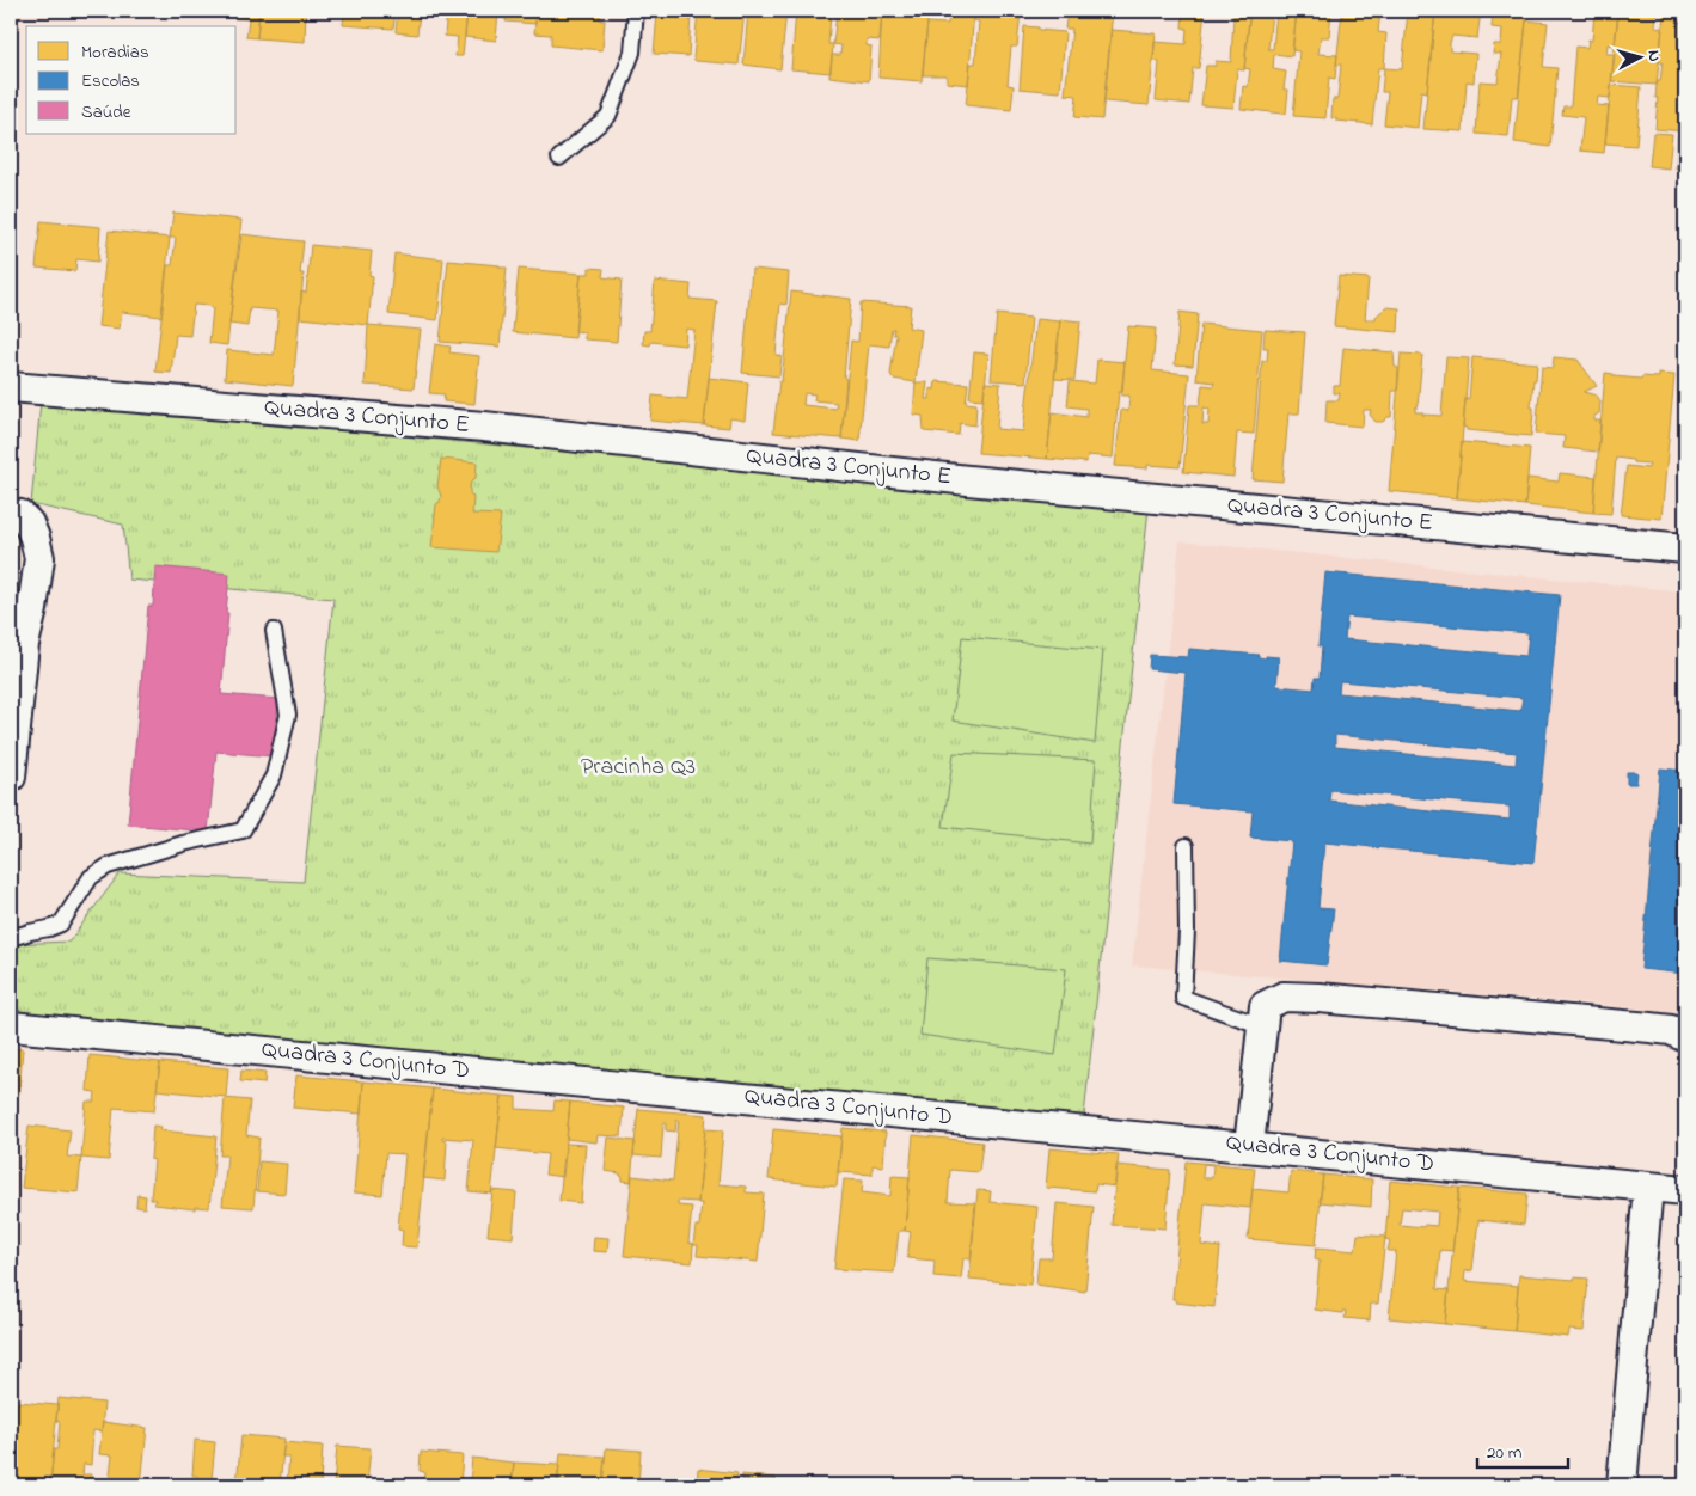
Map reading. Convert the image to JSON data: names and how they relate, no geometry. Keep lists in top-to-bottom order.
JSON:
{
  "streets": {
    "street": ["Quadra 3 Conjunto E", "Quadra 3 Conjunto D"]
  },
  "parks": ["Pracinha Q3"],
  "legend": ["Moradias", "Escolas", "Saúde"],
  "scale_bar": "20 m",
  "north": "right"
}
